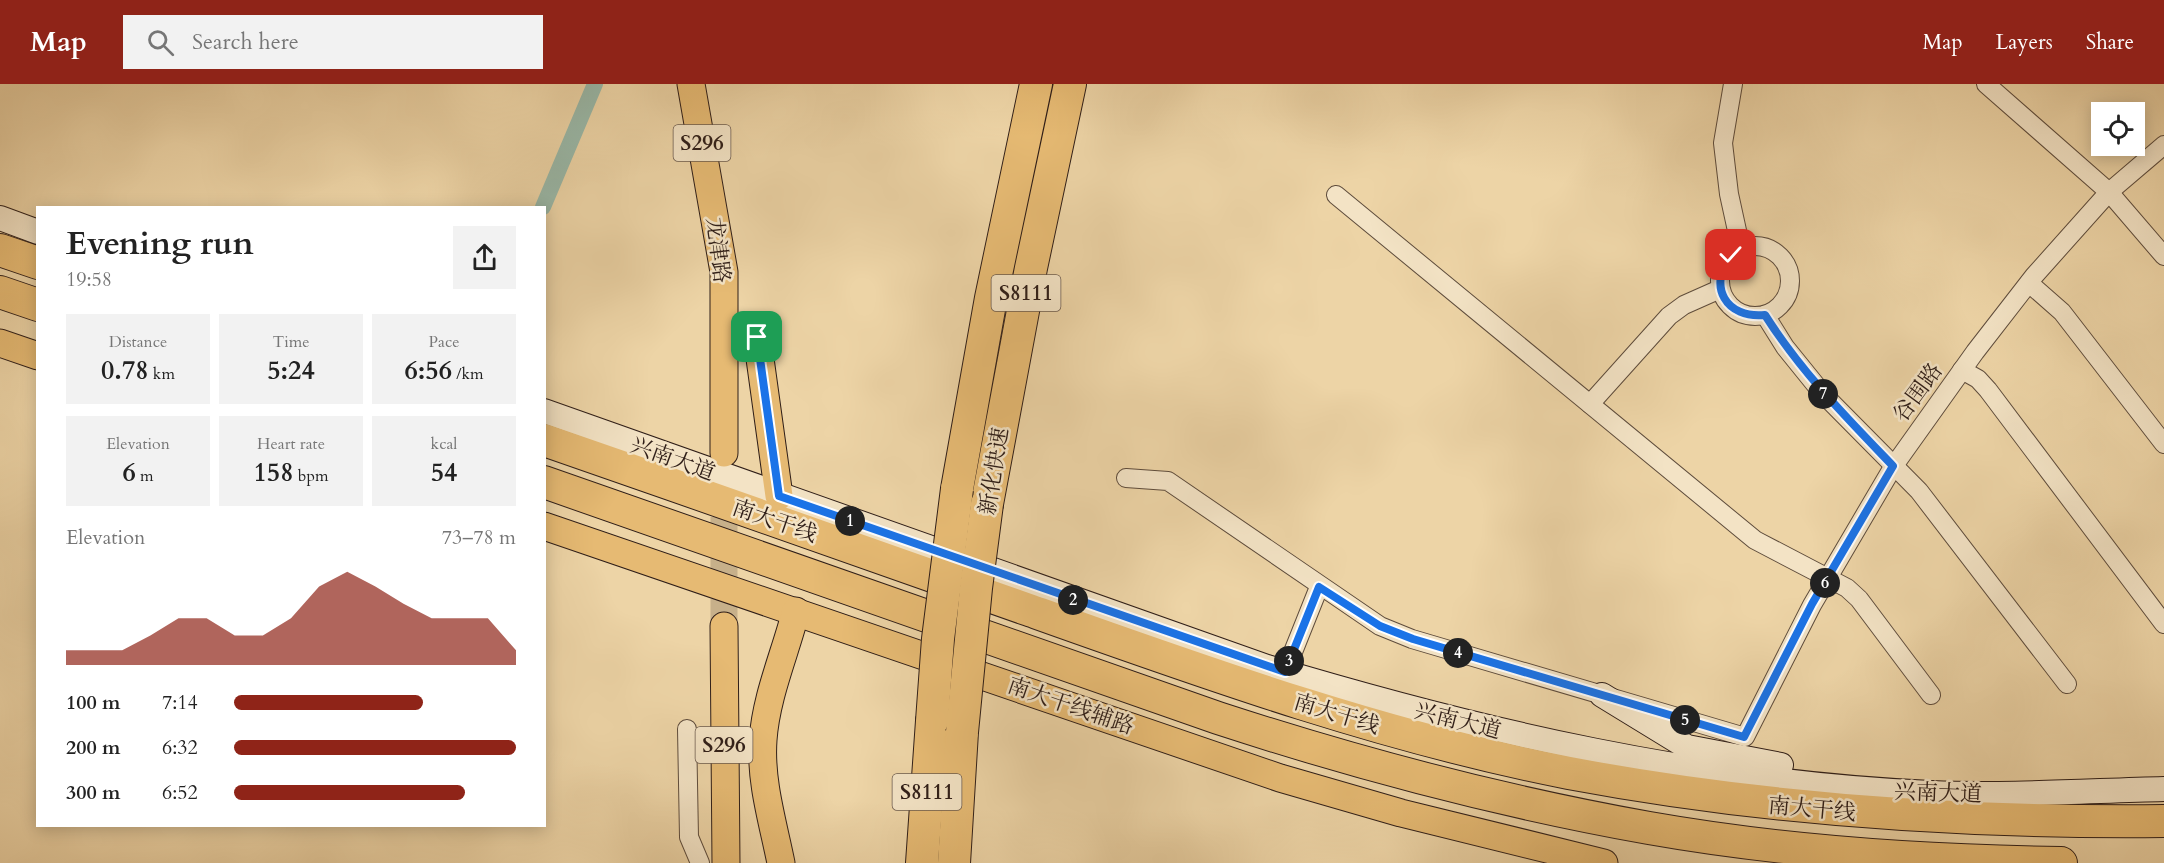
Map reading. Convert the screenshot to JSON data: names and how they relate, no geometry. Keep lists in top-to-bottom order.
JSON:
{
  "streets": {
    "highway": ["S8111", "新化快速", "南大干线"],
    "main road": [
      "S296",
      "龙津路",
      "兴南大道",
      "南大干线辅路"
    ],
    "street": ["谷围路"]
  },
  "page": {
    "header": "Map",
    "search": "Search here",
    "nav": ["Map", "Layers", "Share"],
    "heading": ["Evening run", "19:58"],
    "stats": [
      ["Distance", "0.78 km"],
      ["Time", "5:24"],
      ["Pace", "6:56 /km"],
      ["Elevation", "6 m"],
      ["Heart rate", "158 bpm"],
      ["kcal", "54"]
    ],
    "pins": [
      "7",
      "1",
      "6",
      "2",
      "4",
      "3",
      "5"
    ],
    "chart": ["Elevation", "73–78 m"],
    "list": [
      {
        "name": "100 m",
        "note": "7:14"
      },
      {
        "name": "200 m",
        "note": "6:32"
      },
      {
        "name": "300 m",
        "note": "6:52"
      }
    ]
  }
}
